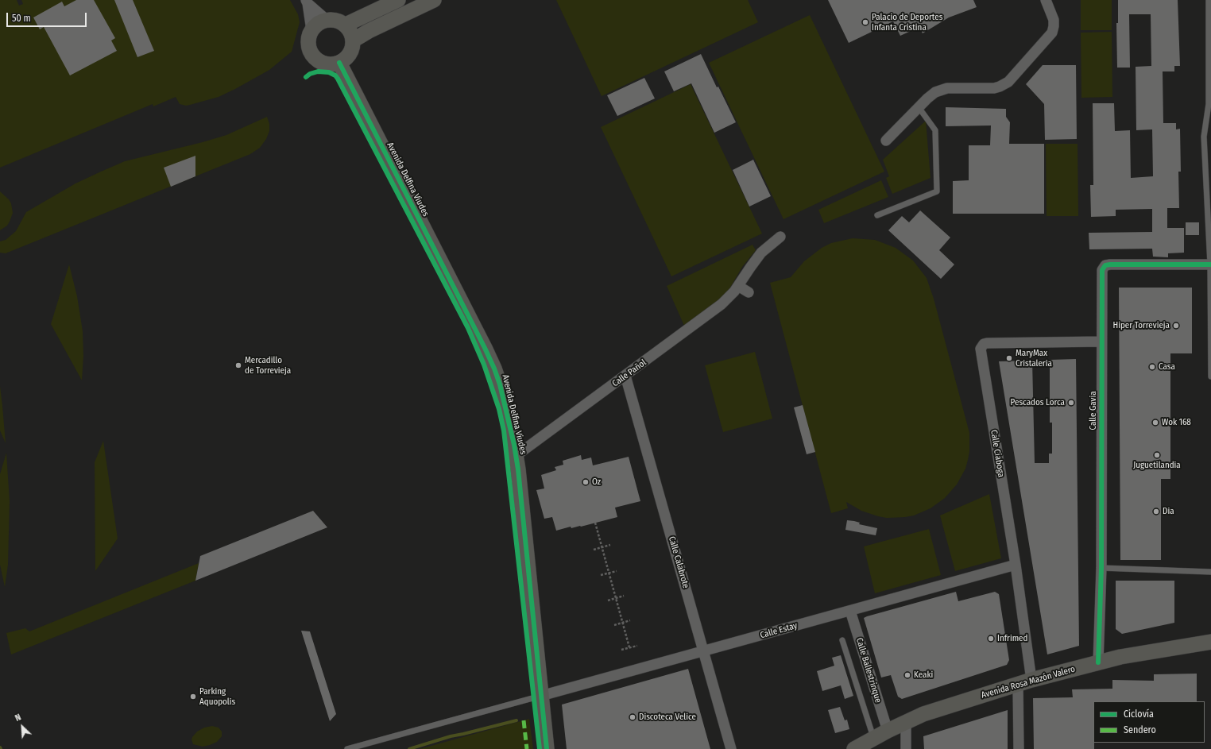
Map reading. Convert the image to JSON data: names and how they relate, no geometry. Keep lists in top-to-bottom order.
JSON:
{
  "streets": {
    "street": [
      "Avenida Delfina Viudes",
      "Calle Pañol",
      "Calle Gavia",
      "Calle Ciaboga",
      "Calle Calabrote",
      "Calle Estay",
      "Calle Ballestrinque",
      "Avenida Rosa Mazón Valero"
    ]
  },
  "crossings": [
    ["Avenida Delfina Viudes", "Calle Pañol"],
    ["Avenida Delfina Viudes", "Calle Estay"],
    ["Calle Pañol", "Calle Calabrote"],
    ["Calle Gavia", "Calle Ciaboga"],
    ["Calle Gavia", "Avenida Rosa Mazón Valero"],
    ["Calle Ciaboga", "Calle Estay"],
    ["Calle Ciaboga", "Avenida Rosa Mazón Valero"],
    ["Calle Calabrote", "Calle Estay"],
    ["Calle Estay", "Calle Ballestrinque"],
    ["Calle Ballestrinque", "Avenida Rosa Mazón Valero"]
  ],
  "places": [
    "Palacio de Deportes Infanta Cristina",
    "Hiper Torrevieja",
    "MaryMax Cristaleria",
    "Mercadillo de Torrevieja",
    "Casa",
    "Pescados Lorca",
    "Wok 168",
    "Juguetilandia",
    "Oz",
    "Dia",
    "Infrimed",
    "Keaki",
    "Parking Aquopolis",
    "Discoteca Velice"
  ],
  "legend": ["Ciclovía", "Sendero"],
  "scale_bar": "50 m",
  "north": "top left"
}
